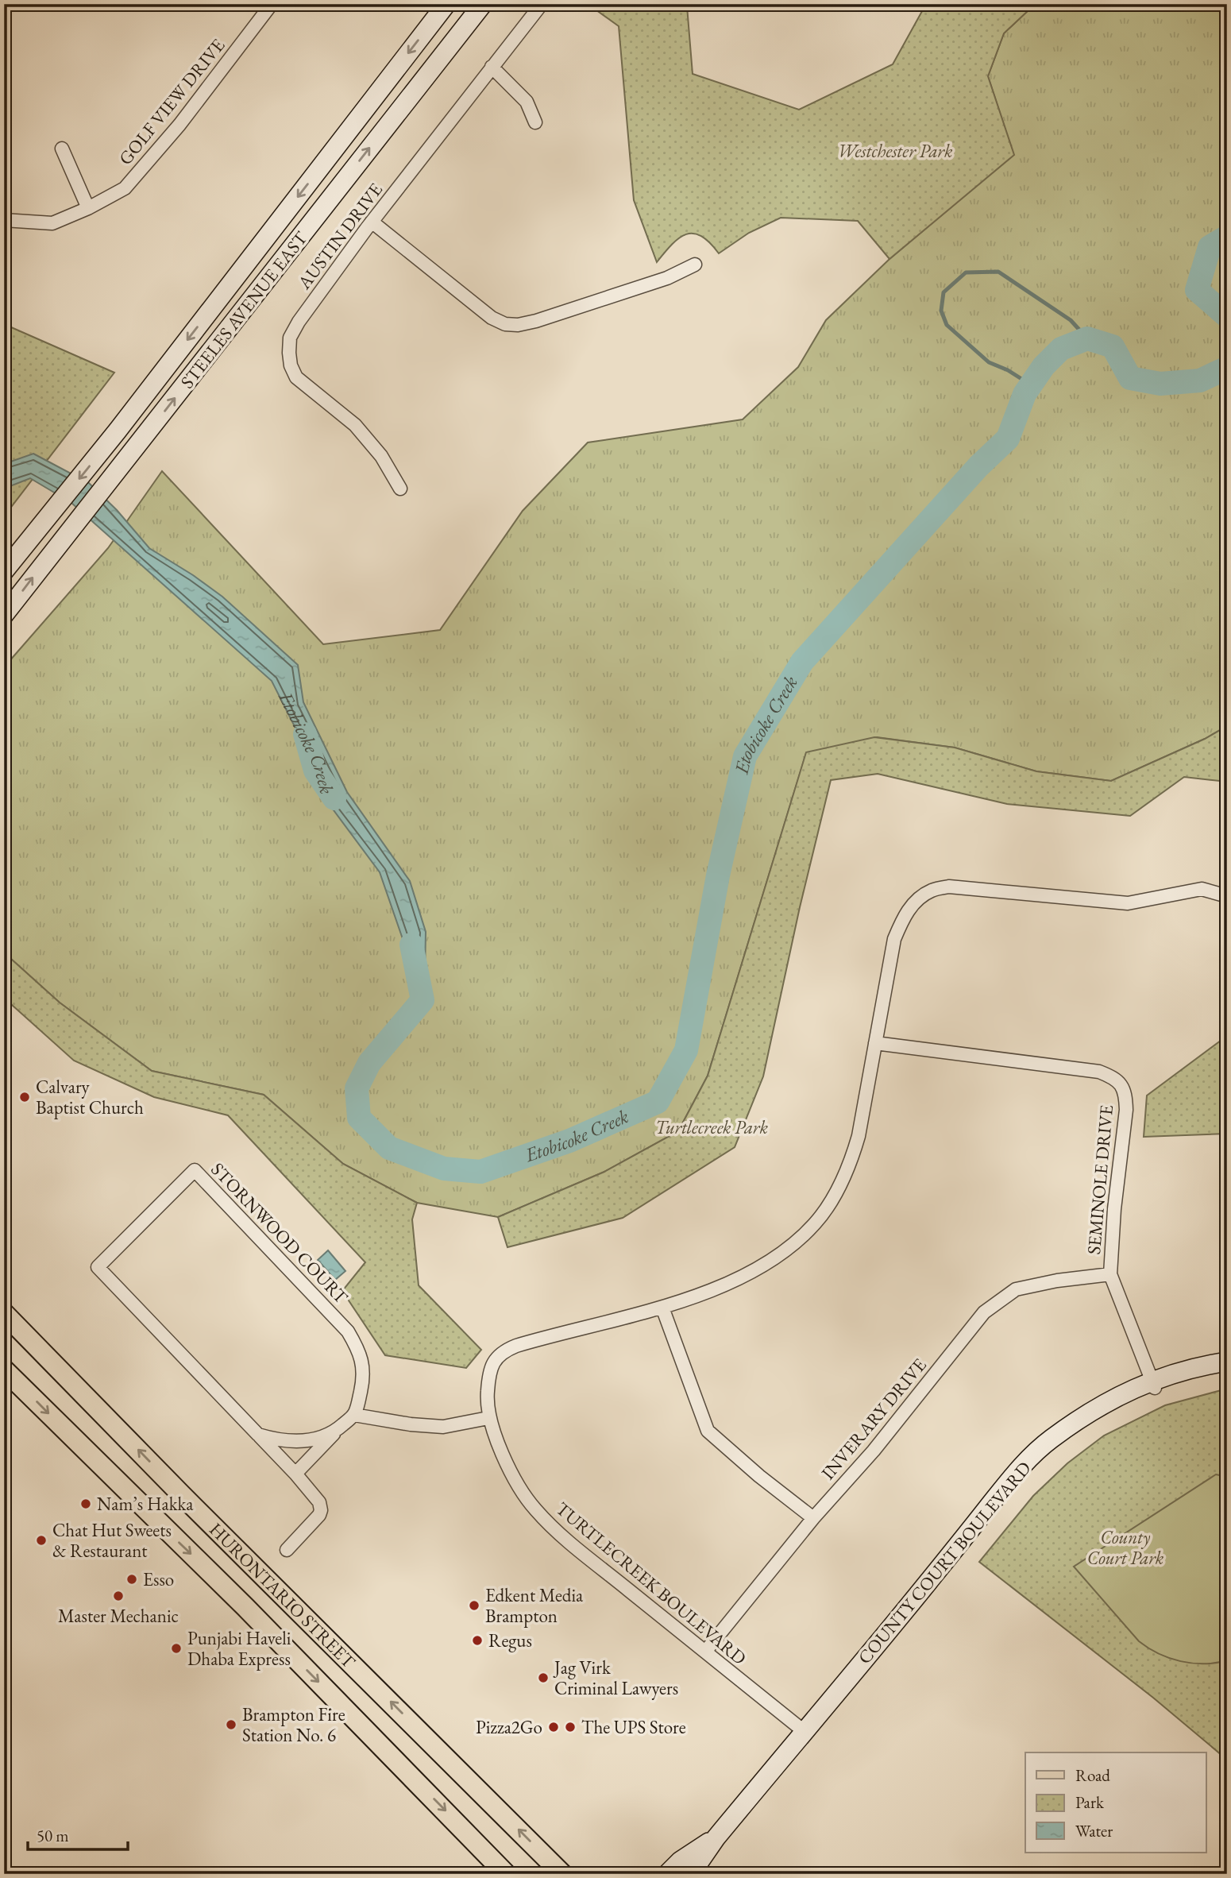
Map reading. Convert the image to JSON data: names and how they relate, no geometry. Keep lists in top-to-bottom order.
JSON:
{
  "streets": {
    "main road": ["STEELES AVENUE EAST", "COUNTY COURT BOULEVARD", "HURONTARIO STREET"],
    "street": [
      "GOLF VIEW DRIVE",
      "AUSTIN DRIVE",
      "SEMINOLE DRIVE",
      "STORNWOOD COURT",
      "INVERARY DRIVE",
      "TURTLECREEK BOULEVARD"
    ]
  },
  "crossings": [
    ["SEMINOLE DRIVE", "INVERARY DRIVE"],
    ["SEMINOLE DRIVE", "COUNTY COURT BOULEVARD"],
    ["SEMINOLE DRIVE", "TURTLECREEK BOULEVARD"],
    ["INVERARY DRIVE", "TURTLECREEK BOULEVARD"],
    ["COUNTY COURT BOULEVARD", "TURTLECREEK BOULEVARD"]
  ],
  "water": ["Etobicoke Creek"],
  "parks": ["Westchester Park", "Turtlecreek Park", "County Court Park"],
  "places": [
    "Calvary Baptist Church",
    "Nam’s Hakka",
    "Chat Hut Sweets & Restaurant",
    "Esso",
    "Master Mechanic",
    "Edkent Media Brampton",
    "Regus",
    "Punjabi Haveli Dhaba Express",
    "Jag Virk Criminal Lawyers",
    "Brampton Fire Station No. 6",
    "Pizza2Go",
    "The UPS Store"
  ],
  "legend": ["Road", "Park", "Water"],
  "scale_bar": "50 m"
}
